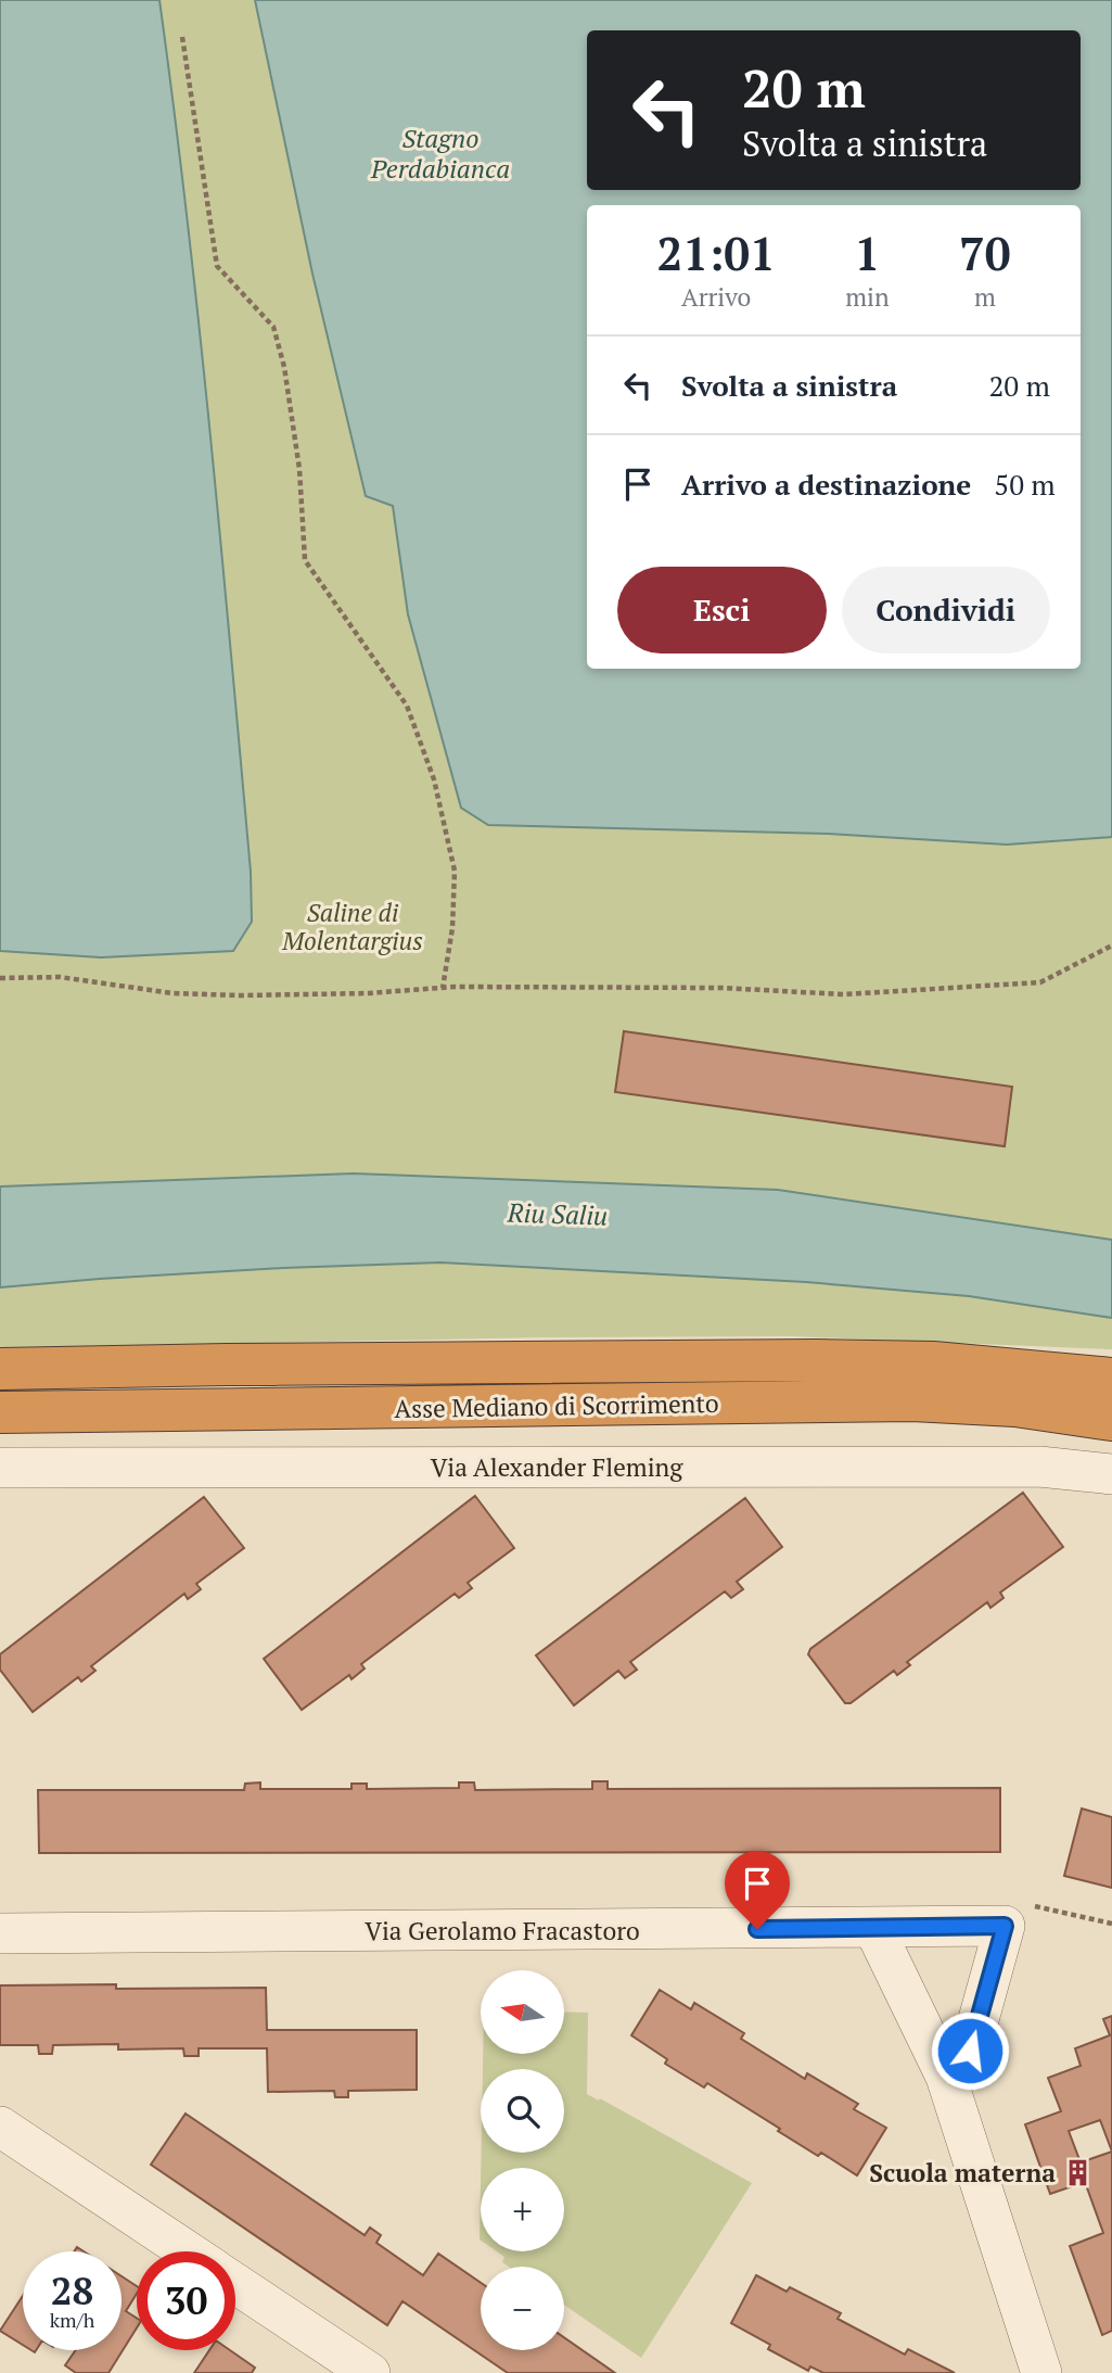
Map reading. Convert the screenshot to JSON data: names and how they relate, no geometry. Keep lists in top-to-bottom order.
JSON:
{
  "streets": {
    "highway": ["Asse Mediano di Scorrimento"],
    "street": ["Via Alexander Fleming", "Via Gerolamo Fracastoro"]
  },
  "water": ["Stagno Perdabianca", "Riu Saliu"],
  "parks": ["Saline di Molentargius"],
  "places": {
    "building": ["Scuola materna"]
  },
  "north": "left",
  "page": {
    "turn": ["20 m", "Svolta a sinistra"],
    "eta": [
      "21:01",
      "Arrivo",
      "1",
      "min",
      "70",
      "m"
    ],
    "list": [
      {
        "name": "Svolta a sinistra",
        "value": "20 m"
      },
      {
        "name": "Arrivo a destinazione",
        "value": "50 m"
      }
    ],
    "buttons": ["Esci", "Condividi"],
    "map_buttons": ["+", "−"],
    "speed": "28 km/h",
    "limit": "30"
  }
}
